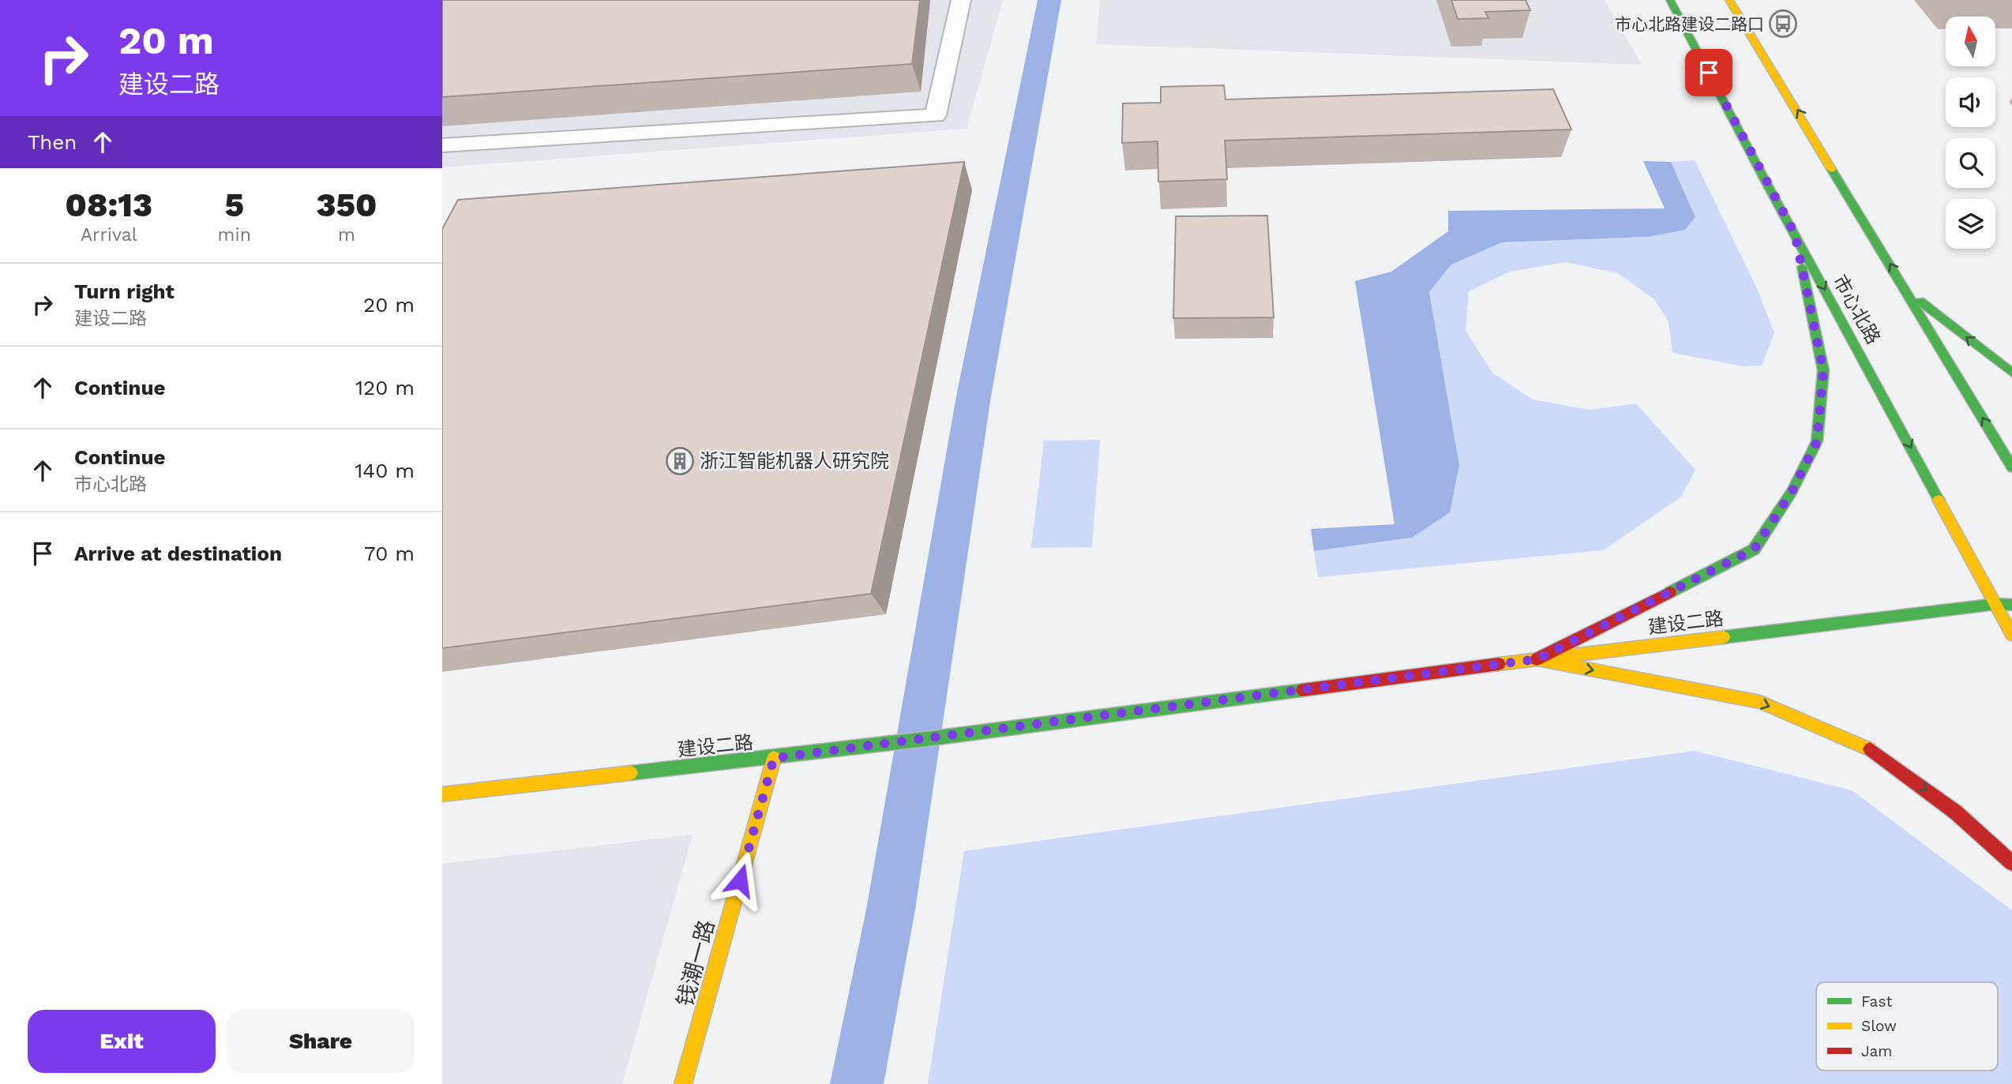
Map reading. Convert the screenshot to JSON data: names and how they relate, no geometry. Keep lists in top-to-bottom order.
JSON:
{
  "streets": {
    "main road": ["市心北路", "建设二路", "钱潮一路"]
  },
  "crossings": [
    ["市心北路", "建设二路"],
    ["建设二路", "钱潮一路"]
  ],
  "places": {
    "bus stop": ["市心北路建设二路口"],
    "building": ["浙江智能机器人研究院"]
  },
  "legend": ["Fast", "Slow", "Jam"],
  "north": "top",
  "page": {
    "turn": ["20 m", "建设二路"],
    "then": "Then",
    "eta": [
      "08:13",
      "Arrival",
      "5",
      "min",
      "350",
      "m"
    ],
    "list": [
      {
        "name": "Turn right",
        "note": "建设二路",
        "value": "20 m"
      },
      {
        "name": "Continue",
        "value": "120 m"
      },
      {
        "name": "Continue",
        "note": "市心北路",
        "value": "140 m"
      },
      {
        "name": "Arrive at destination",
        "value": "70 m"
      }
    ],
    "buttons": ["Exit", "Share"]
  }
}
